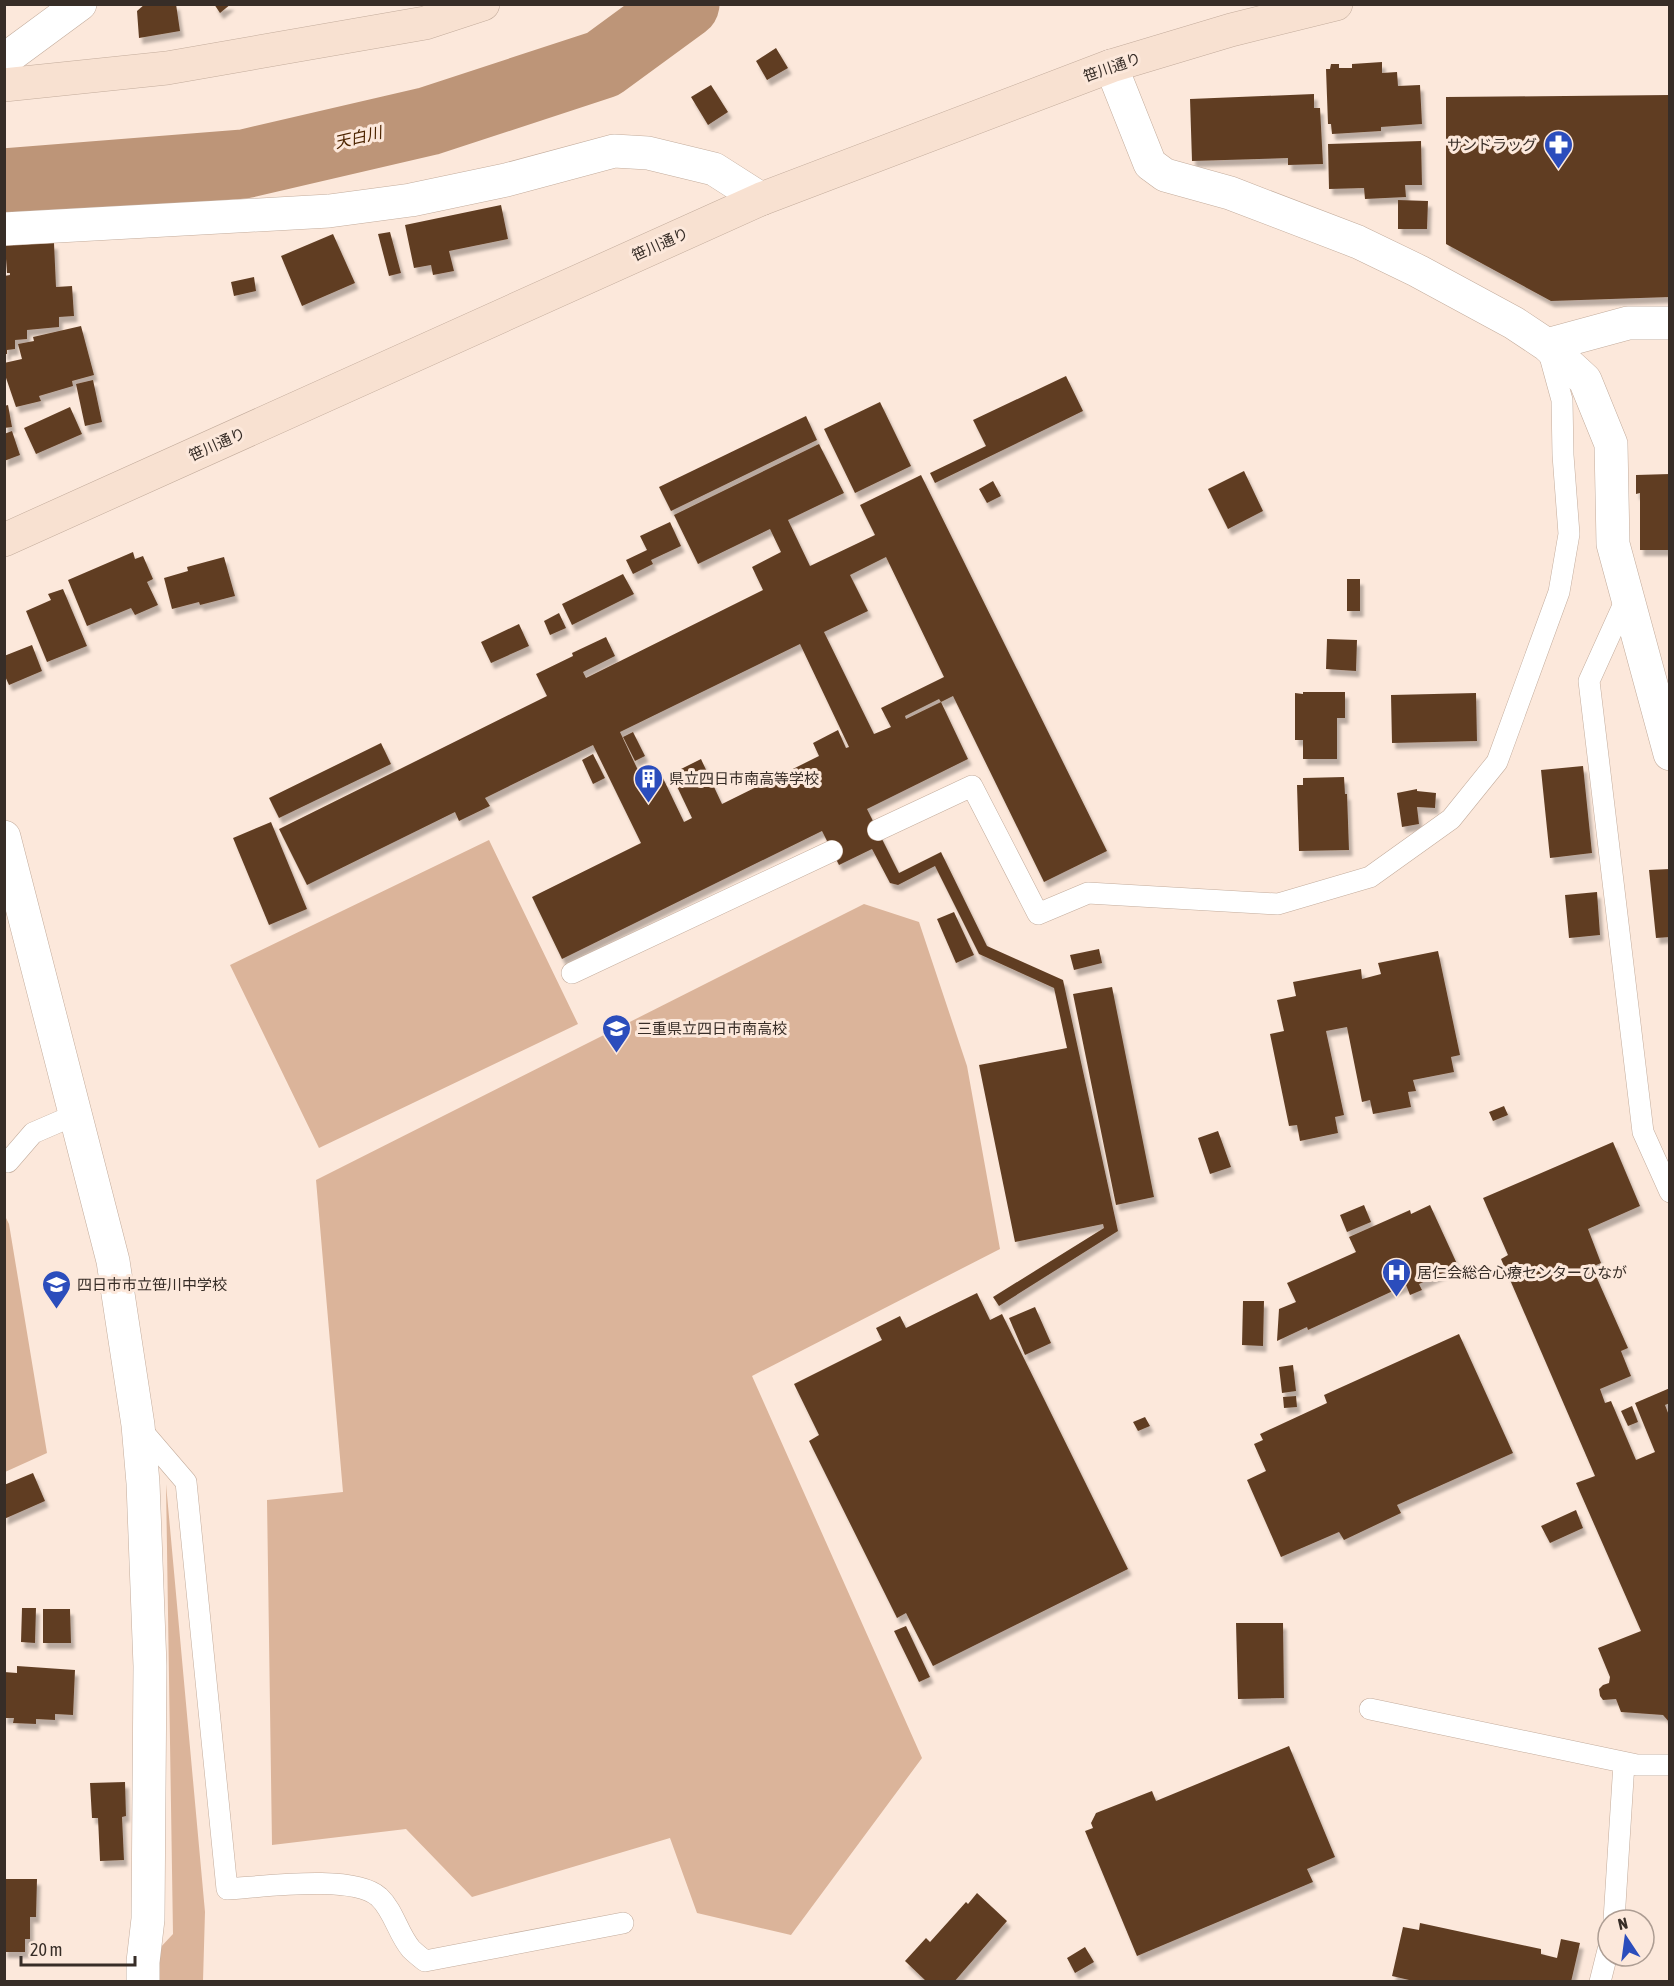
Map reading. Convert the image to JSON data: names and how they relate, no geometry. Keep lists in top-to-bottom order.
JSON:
{
  "streets": {
    "street": ["笹川通り"]
  },
  "water": ["天白川"],
  "places": {
    "pharmacy": ["サンドラッグ"],
    "building": ["県立四日市南高等学校"],
    "school or university": ["三重県立四日市南高校", "四日市市立笹川中学校"],
    "hospital": ["居仁会総合心療センターひなが"]
  },
  "scale_bar": "20 m",
  "north": "top"
}
